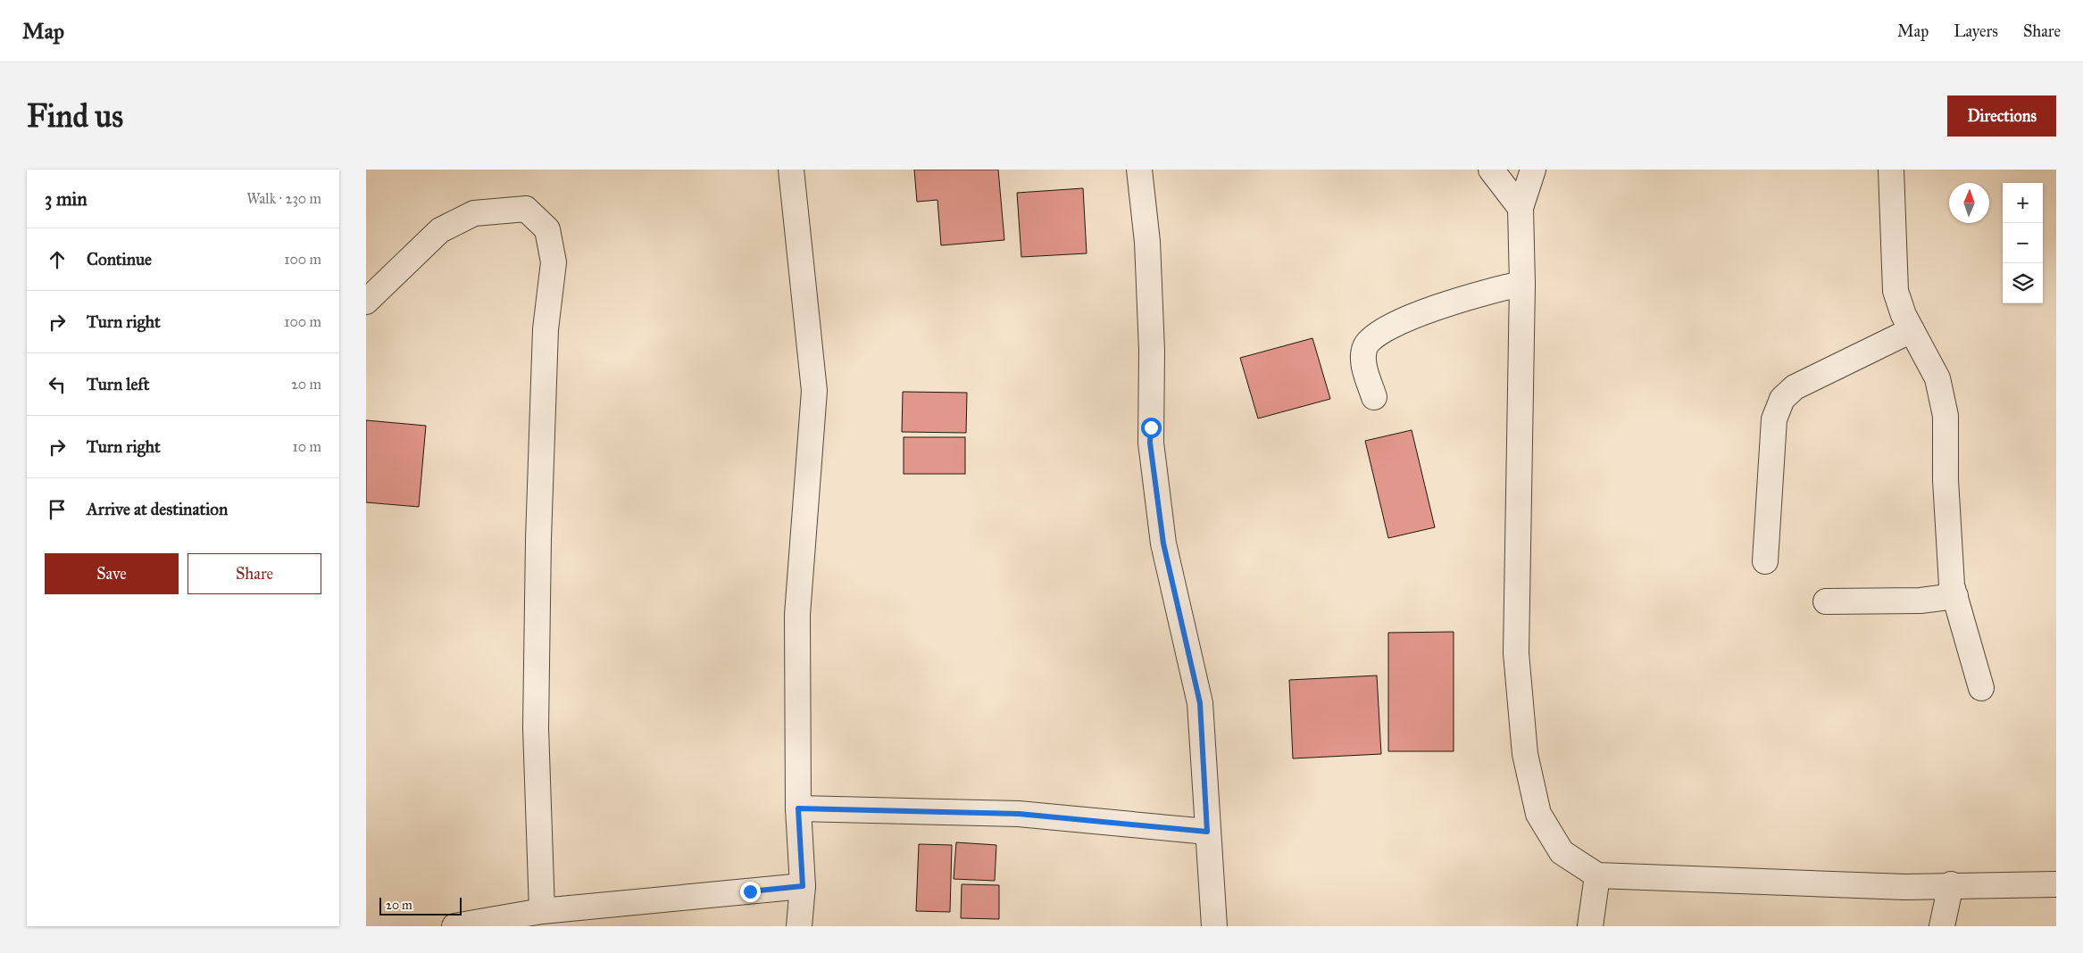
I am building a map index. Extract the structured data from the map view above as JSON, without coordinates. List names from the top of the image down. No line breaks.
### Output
{"scale_bar":"20 m","north":"top","page":{"header":"Map","nav":["Map","Layers","Share"],"buttons":["Directions",["Save","Share"]],"title":"Find us","heading":["3 min","Walk · 230 m"],"map_buttons":["+","−"],"list":[["Continue","100 m"],["Turn right","100 m"],["Turn left","20 m"],["Turn right","10 m"],"Arrive at destination"],"scale":"20 m"}}
